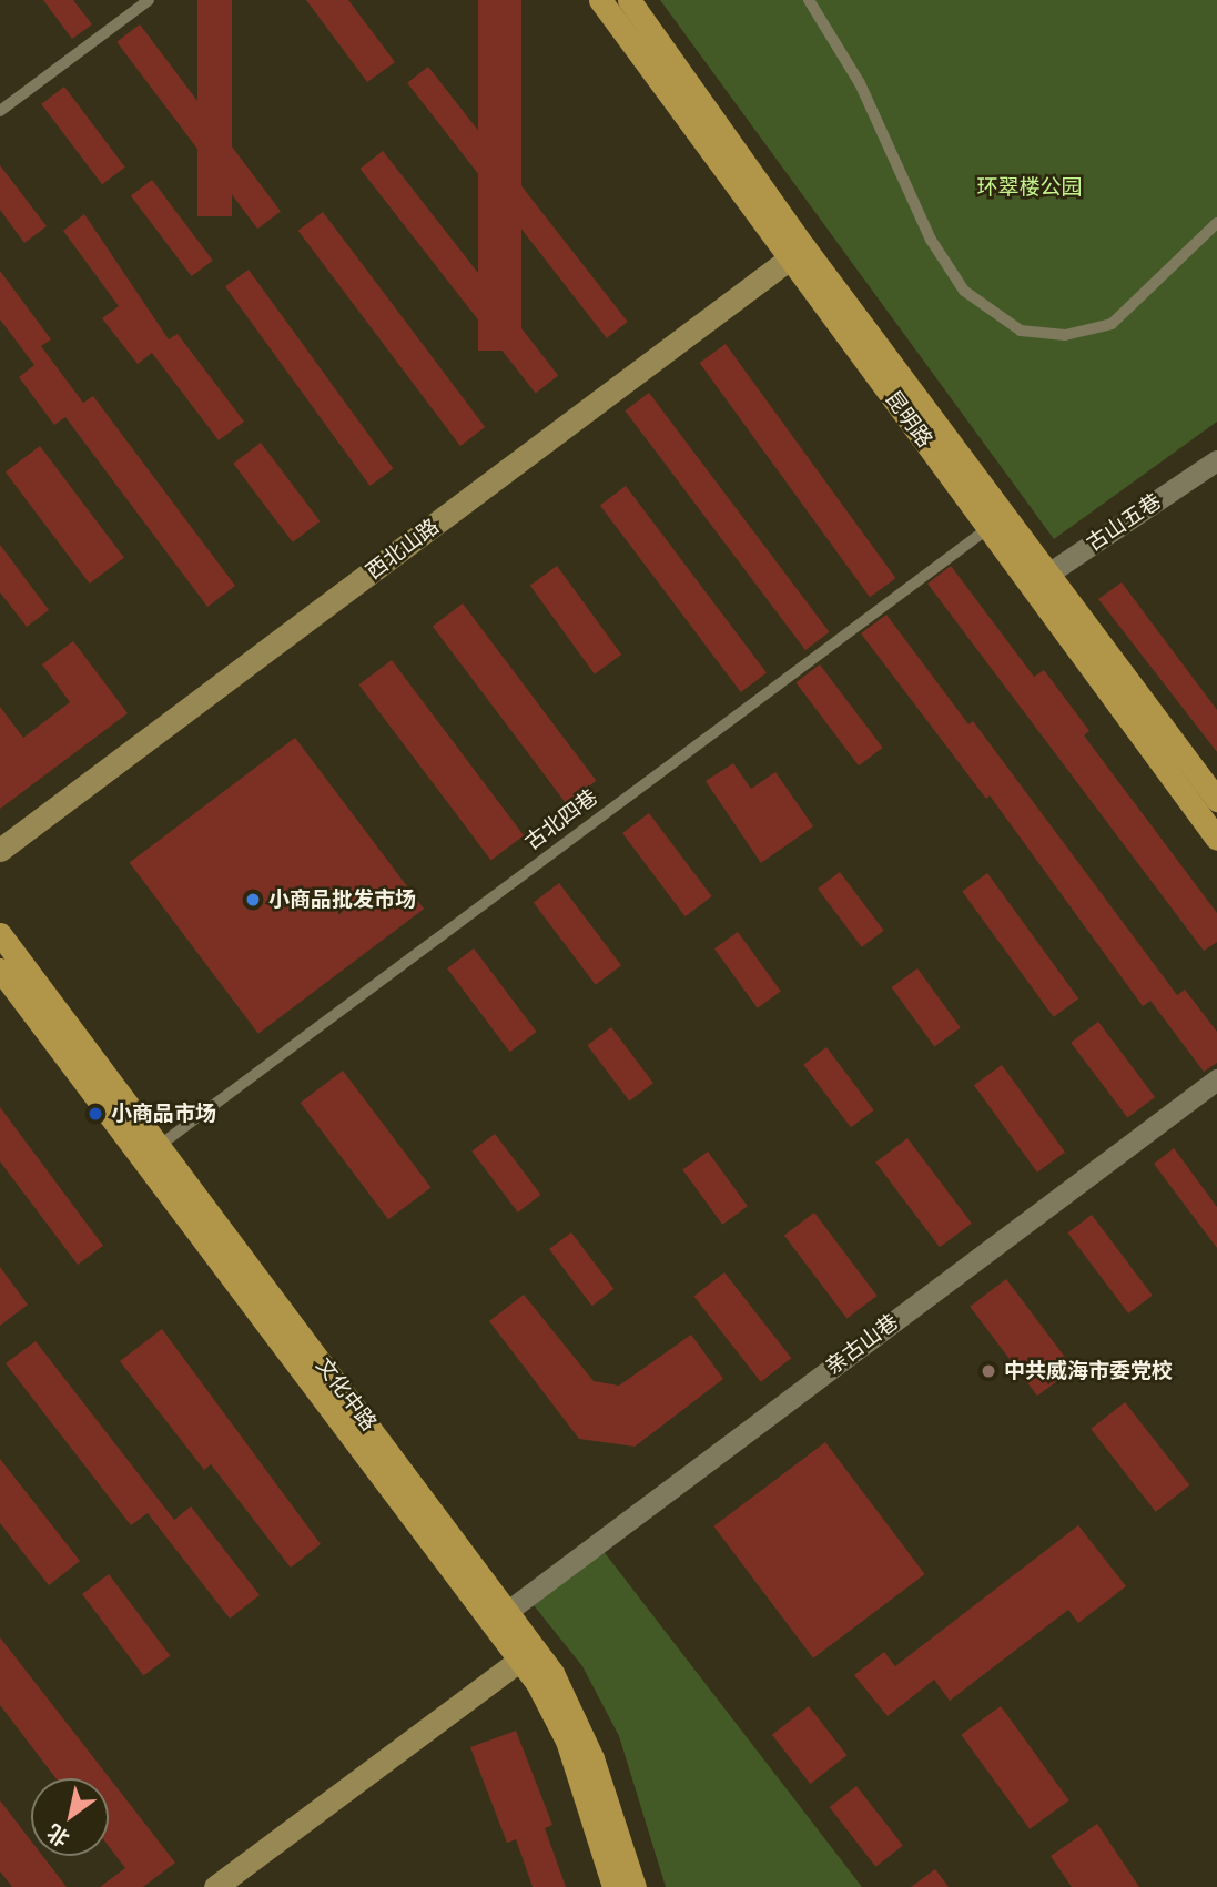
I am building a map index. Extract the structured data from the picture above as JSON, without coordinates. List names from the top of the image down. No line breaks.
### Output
{"streets":{"main road":["昆明路","西北山路","文化中路"],"street":["古山五巷","亲古山巷"],"lane":["古北四巷"]},"crossings":[["昆明路","古山五巷"],["昆明路","西北山路"],["昆明路","古北四巷"],["古北四巷","文化中路"],["亲古山巷","文化中路"]],"parks":["环翠楼公园"],"places":["小商品批发市场","小商品市场","中共威海市委党校"],"north":"bottom left"}
